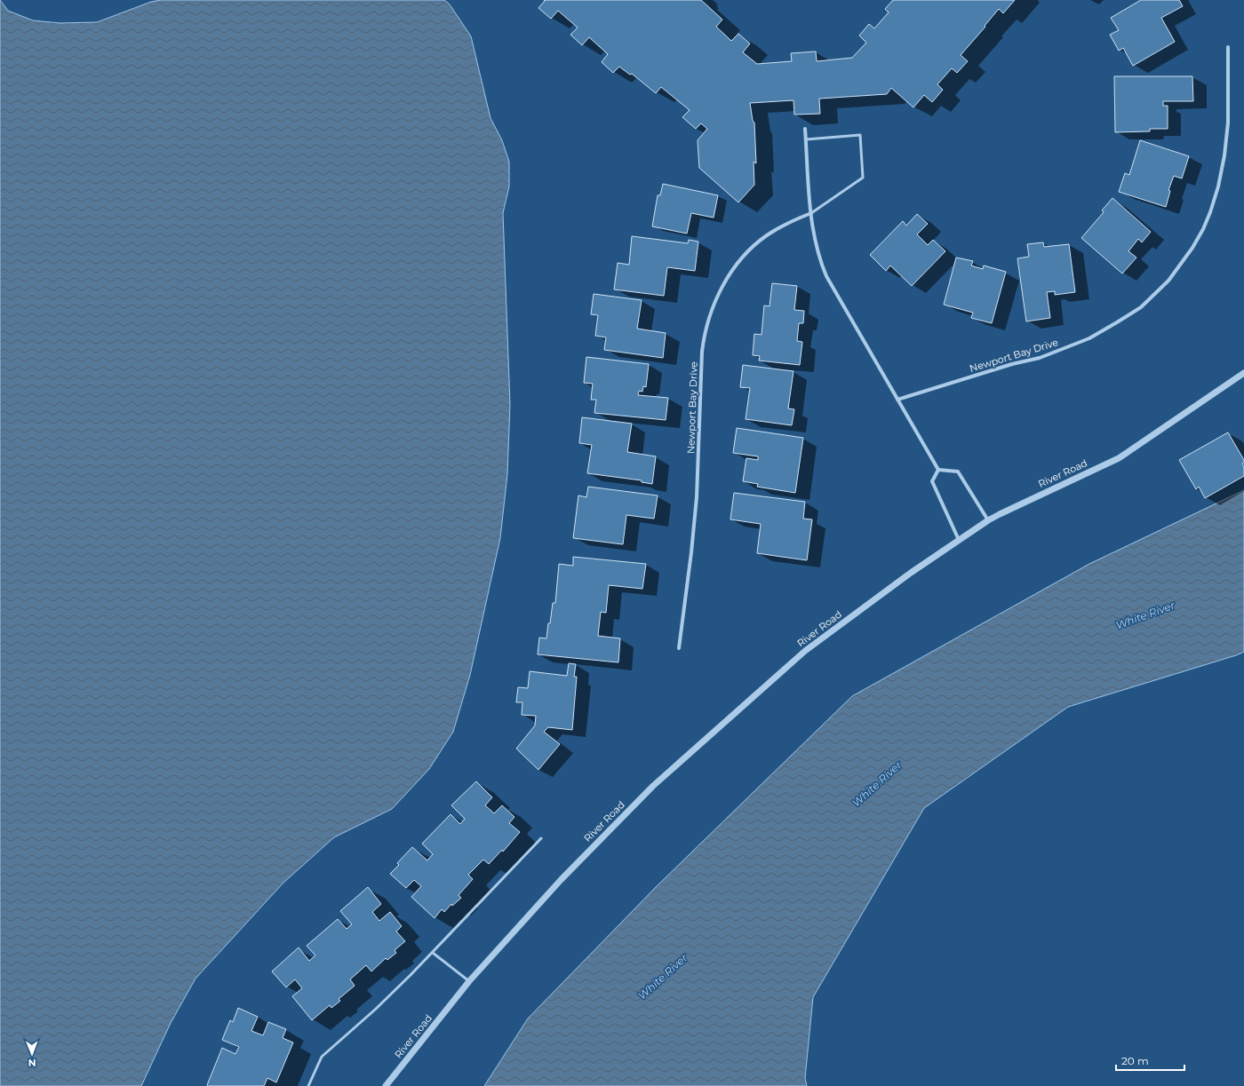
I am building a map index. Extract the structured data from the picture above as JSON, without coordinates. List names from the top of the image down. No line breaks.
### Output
{"streets":{"street":["Newport Bay Drive","River Road"]},"water":["White River"],"scale_bar":"20 m","north":"bottom"}
